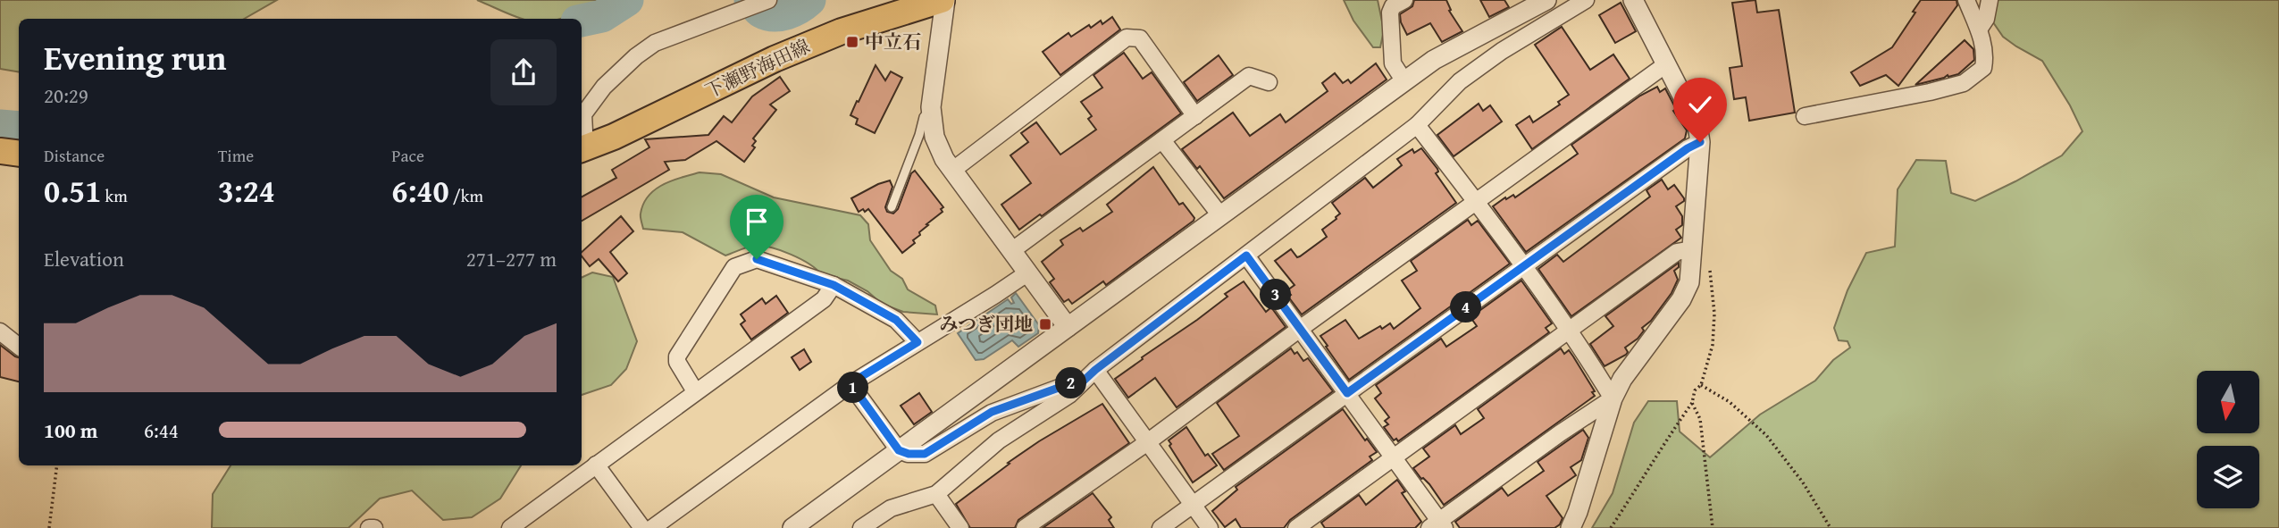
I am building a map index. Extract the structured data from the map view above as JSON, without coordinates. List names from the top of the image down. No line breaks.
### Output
{"streets":{"main road":["下瀬野海田線"]},"places":{"transit":["中立石","みつぎ団地"]},"north":"bottom","page":{"heading":["Evening run","20:29"],"stats":[["Distance","0.51 km"],["Time","3:24"],["Pace","6:40 /km"]],"chart":["Elevation","271–277 m"],"pins":["3","4","2","1"],"list":[{"name":"100 m","note":"6:44"}]}}
